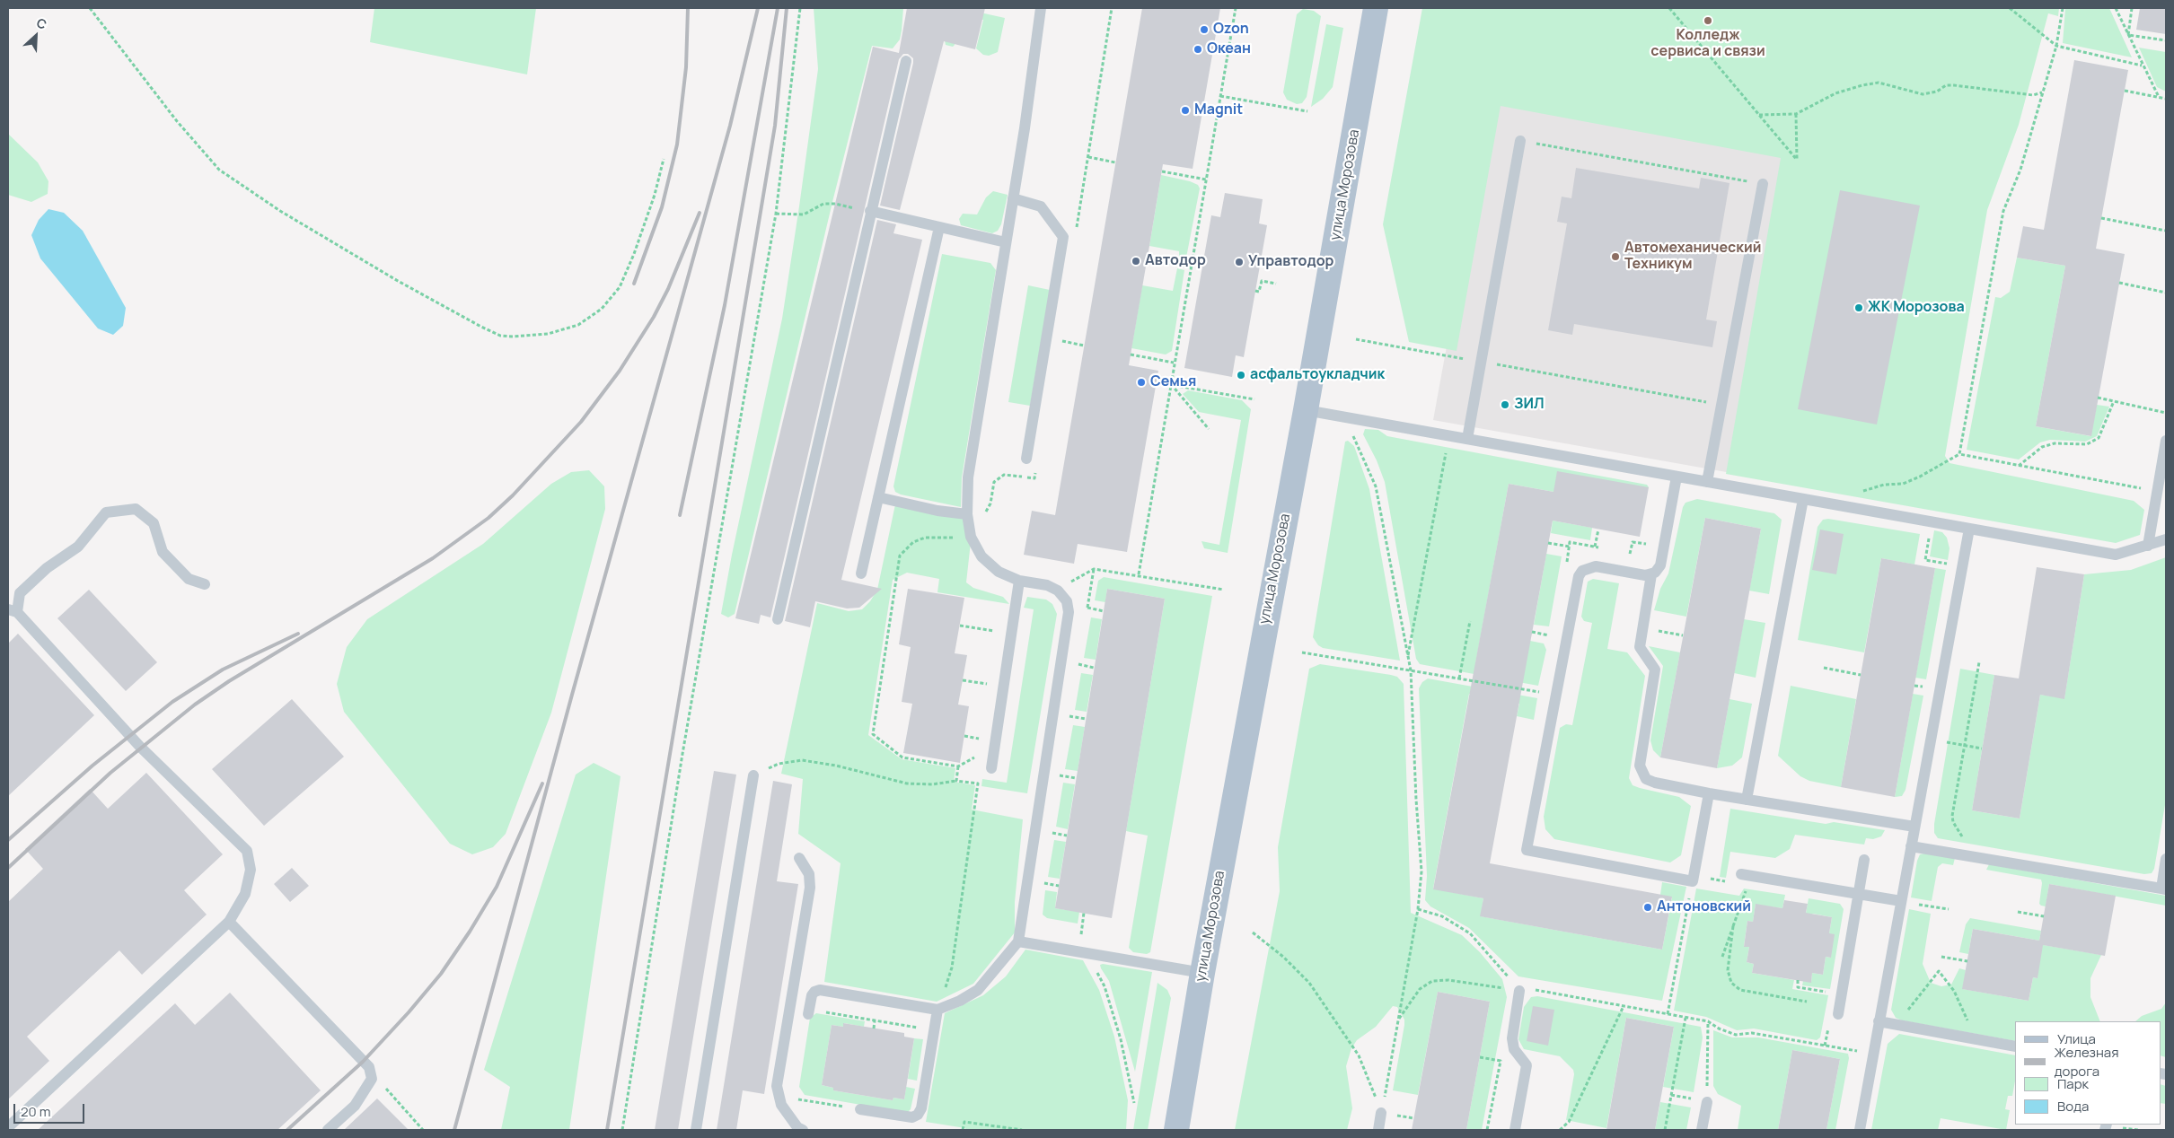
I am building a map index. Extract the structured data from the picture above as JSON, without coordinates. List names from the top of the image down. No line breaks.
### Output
{"streets":{"main road":["улица Морозова"]},"places":["Колледж сервиса и связи","Ozon","Океан","Magnit","Автомеханический Техникум","Автодор","Управтодор","ЖК Морозова","асфальтоукладчик","Семья","ЗИЛ","Антоновский"],"legend":["Улица","Железная дорога","Парк","Вода"],"scale_bar":"20 m","north":"top right"}
